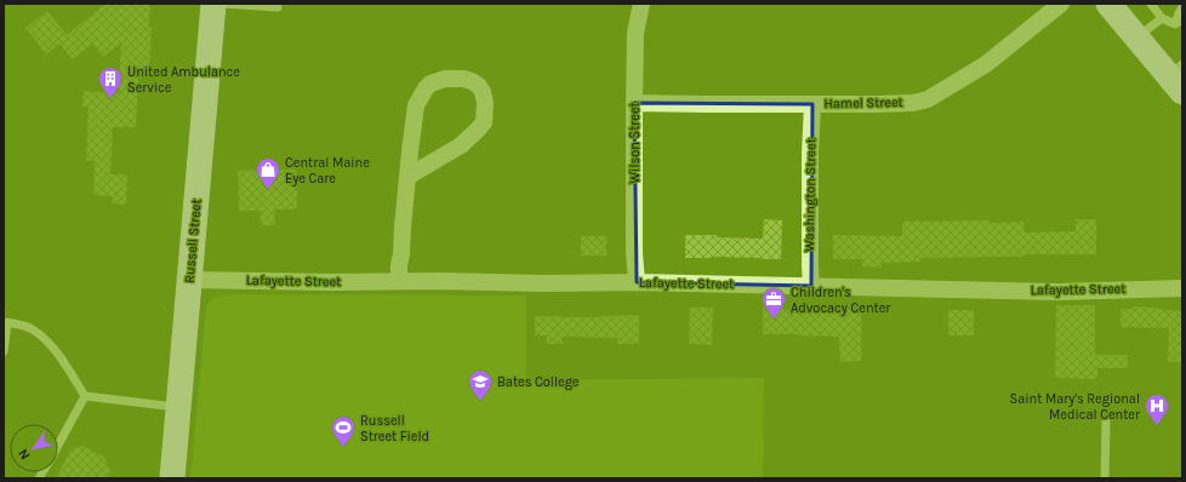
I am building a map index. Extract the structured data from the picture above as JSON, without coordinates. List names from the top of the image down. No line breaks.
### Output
{"streets":{"main road":["Russell Street"],"street":["Hamel Street","Wilson Street","Washington Street","Lafayette Street"]},"crossings":[["Hamel Street","Wilson Street"],["Hamel Street","Washington Street"],["Wilson Street","Lafayette Street"],["Washington Street","Lafayette Street"],["Russell Street","Lafayette Street"]],"places":{"building":["United Ambulance Service"],"shop":["Central Maine Eye Care"],"office":["Children's Advocacy Center"],"school or university":["Bates College"],"hospital":["Saint Mary's Regional Medical Center"],"sports":["Russell Street Field"]},"north":"bottom left"}
